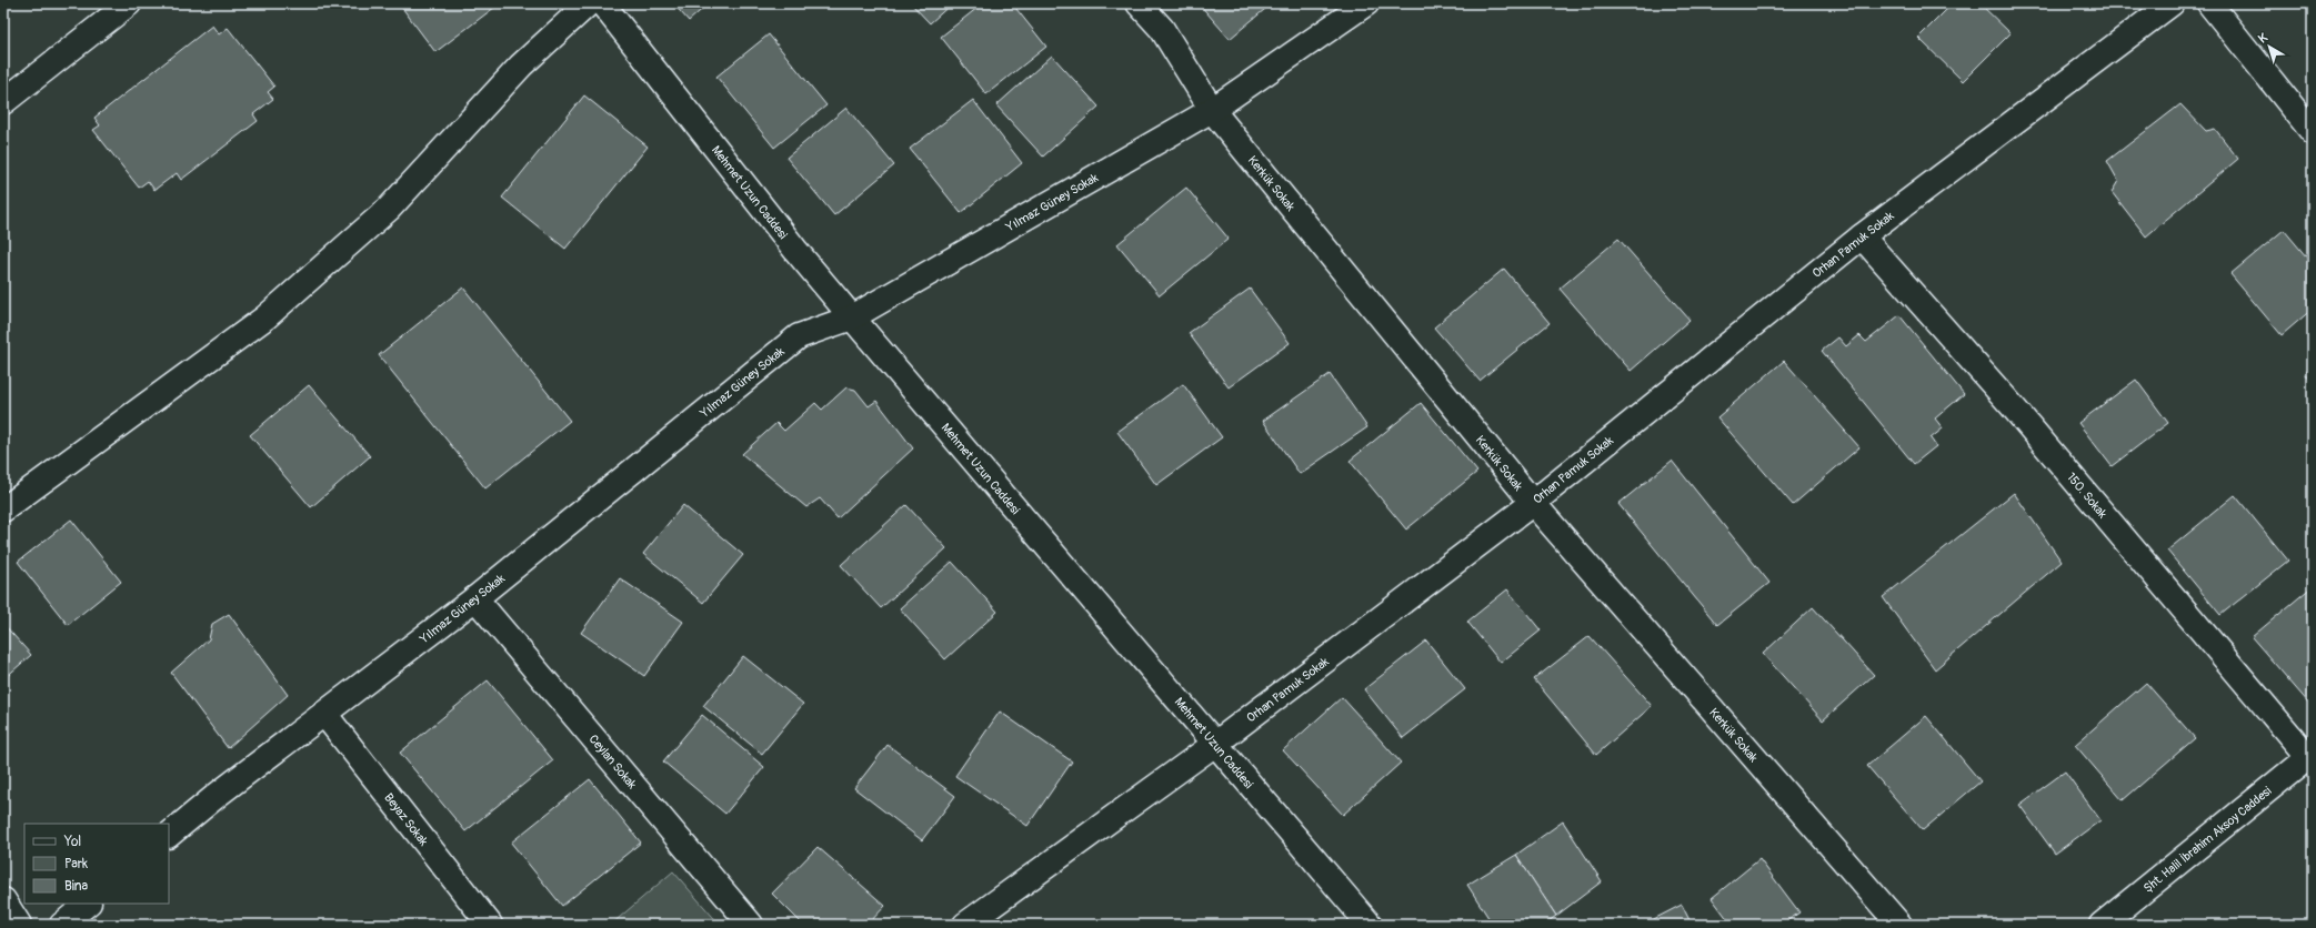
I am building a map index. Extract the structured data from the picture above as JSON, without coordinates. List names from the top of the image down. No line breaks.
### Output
{"streets":{"street":["Kerkük Sokak","Mehmet Uzun Caddesi","Yılmaz Güney Sokak","Orhan Pamuk Sokak","150. Sokak","Ceylan Sokak","Beyaz Sokak","Şht. Halil İbrahim Aksoy Caddesi"]},"crossings":[["Kerkük Sokak","Yılmaz Güney Sokak"],["Kerkük Sokak","Orhan Pamuk Sokak"],["Mehmet Uzun Caddesi","Yılmaz Güney Sokak"],["Mehmet Uzun Caddesi","Orhan Pamuk Sokak"],["Yılmaz Güney Sokak","Ceylan Sokak"],["Yılmaz Güney Sokak","Beyaz Sokak"],["Orhan Pamuk Sokak","150. Sokak"],["150. Sokak","Şht. Halil İbrahim Aksoy Caddesi"]],"legend":["Yol","Park","Bina"],"north":"top left"}
